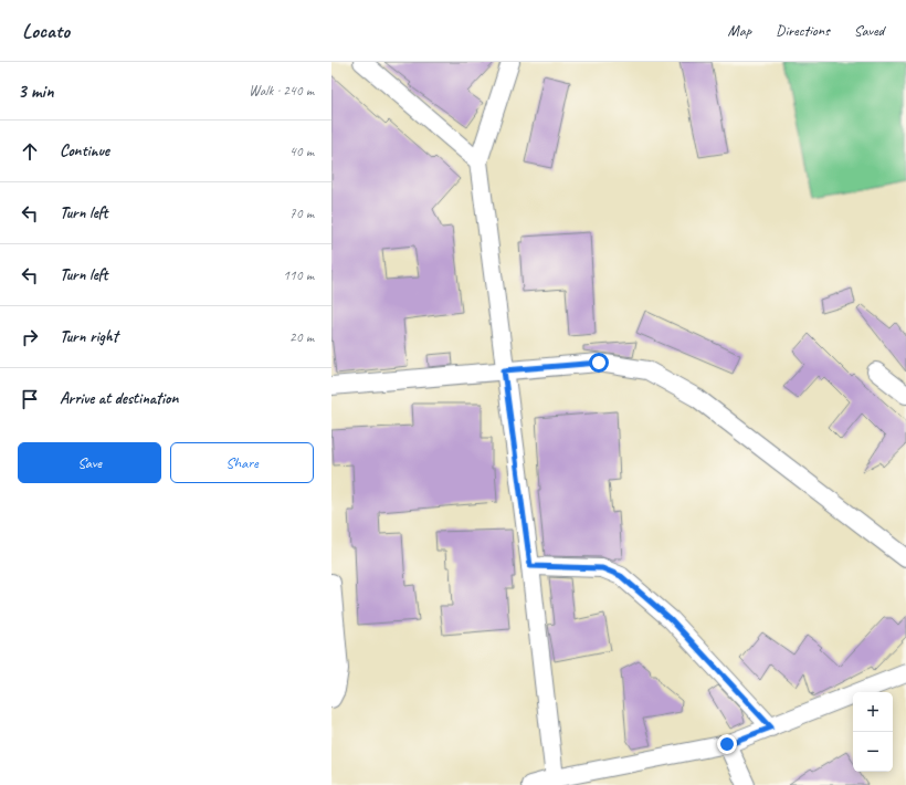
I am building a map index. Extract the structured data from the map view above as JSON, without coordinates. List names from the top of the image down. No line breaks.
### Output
{"page":{"header":"Locato","nav":["Map","Directions","Saved"],"heading":["3 min","Walk · 240 m"],"list":[["Continue","40 m"],["Turn left","70 m"],["Turn left","110 m"],["Turn right","20 m"],"Arrive at destination"],"buttons":["Save","Share"],"map_buttons":["+","−"]}}
